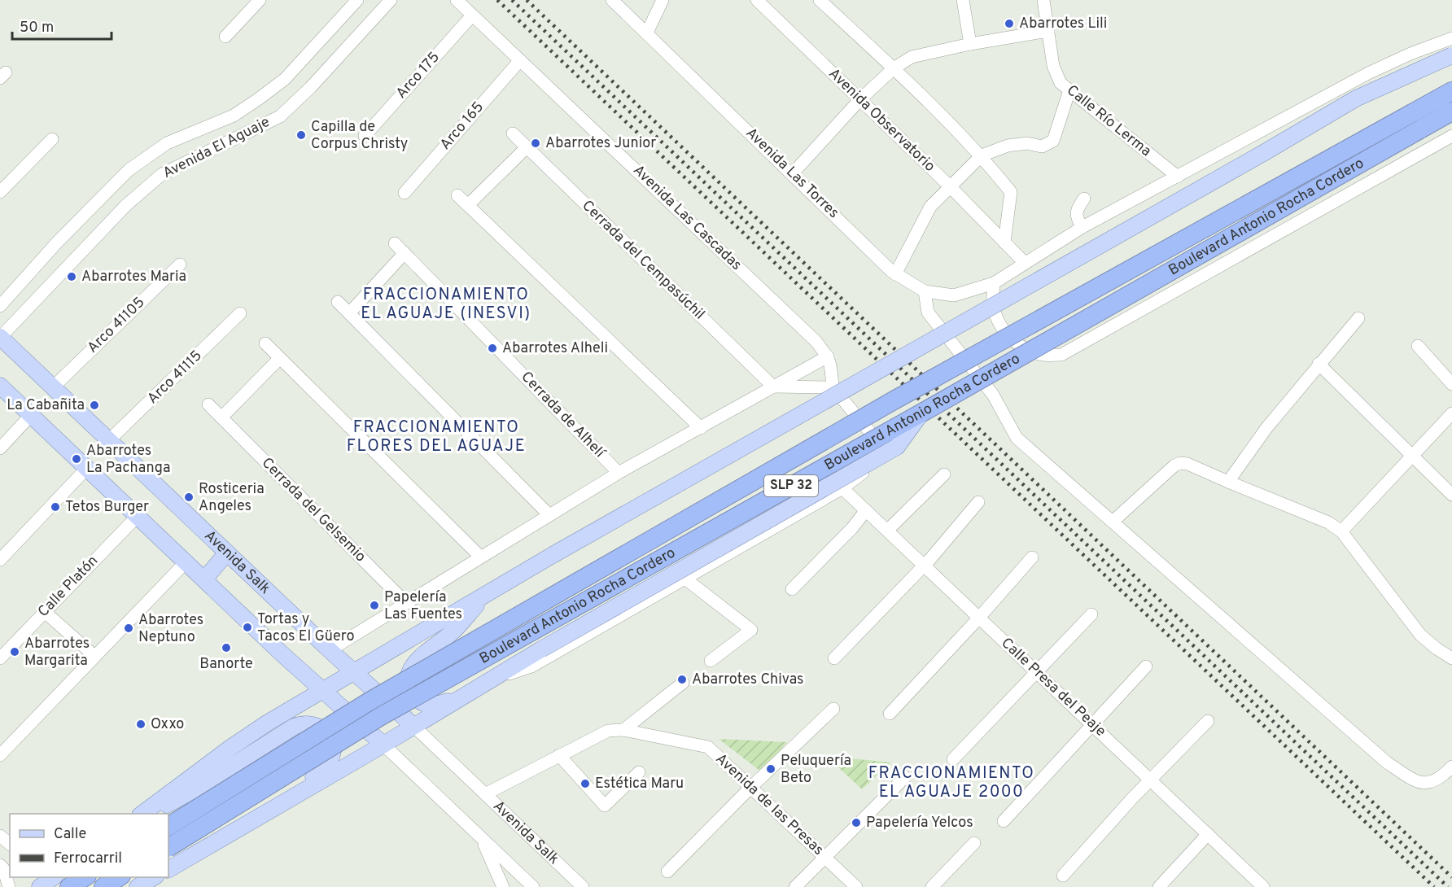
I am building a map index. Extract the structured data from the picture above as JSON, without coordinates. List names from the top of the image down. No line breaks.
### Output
{"streets":{"highway":["Boulevard Antonio Rocha Cordero","SLP 32"],"main road":["Avenida Salk"],"street":["Arco 175","Avenida Observatorio","Calle Río Lerma","Arco 165","Avenida El Aguaje","Avenida Las Torres","Avenida Las Cascadas","Cerrada del Cempasúchil","Arco 41105","Arco 41115","Cerrada de Alhelí","Cerrada del Gelsemio","Calle Platón","Calle Presa del Peaje","Avenida de las Presas"]},"crossings":[["Arco 175","Avenida Las Cascadas"],["Avenida Observatorio","Avenida Las Torres"],["Calle Río Lerma","Avenida Las Torres"],["Arco 165","Avenida Las Cascadas"],["Avenida El Aguaje","Avenida Salk"],["Boulevard Antonio Rocha Cordero","Avenida Salk"],["Boulevard Antonio Rocha Cordero","Calle Presa del Peaje"],["Arco 41105","Avenida Salk"],["Arco 41115","Avenida Salk"],["Avenida Salk","Avenida de las Presas"]],"districts":["FRACCIONAMIENTO EL AGUAJE (INESVI)","FRACCIONAMIENTO FLORES DEL AGUAJE","FRACCIONAMIENTO EL AGUAJE 2000"],"places":["Abarrotes Lili","Capilla de Corpus Christy","Abarrotes Junior","Abarrotes Maria","Abarrotes Alheli","La Cabañita","Abarrotes La Pachanga","Rosticeria Angeles","Tetos Burger","Papelería Las Fuentes","Tortas y Tacos El Güero","Abarrotes Neptuno","Banorte","Abarrotes Margarita","Abarrotes Chivas","Oxxo","Peluquería Beto","Estética Maru","Papelería Yelcos"],"legend":["Calle","Ferrocarril"],"scale_bar":"50 m"}
